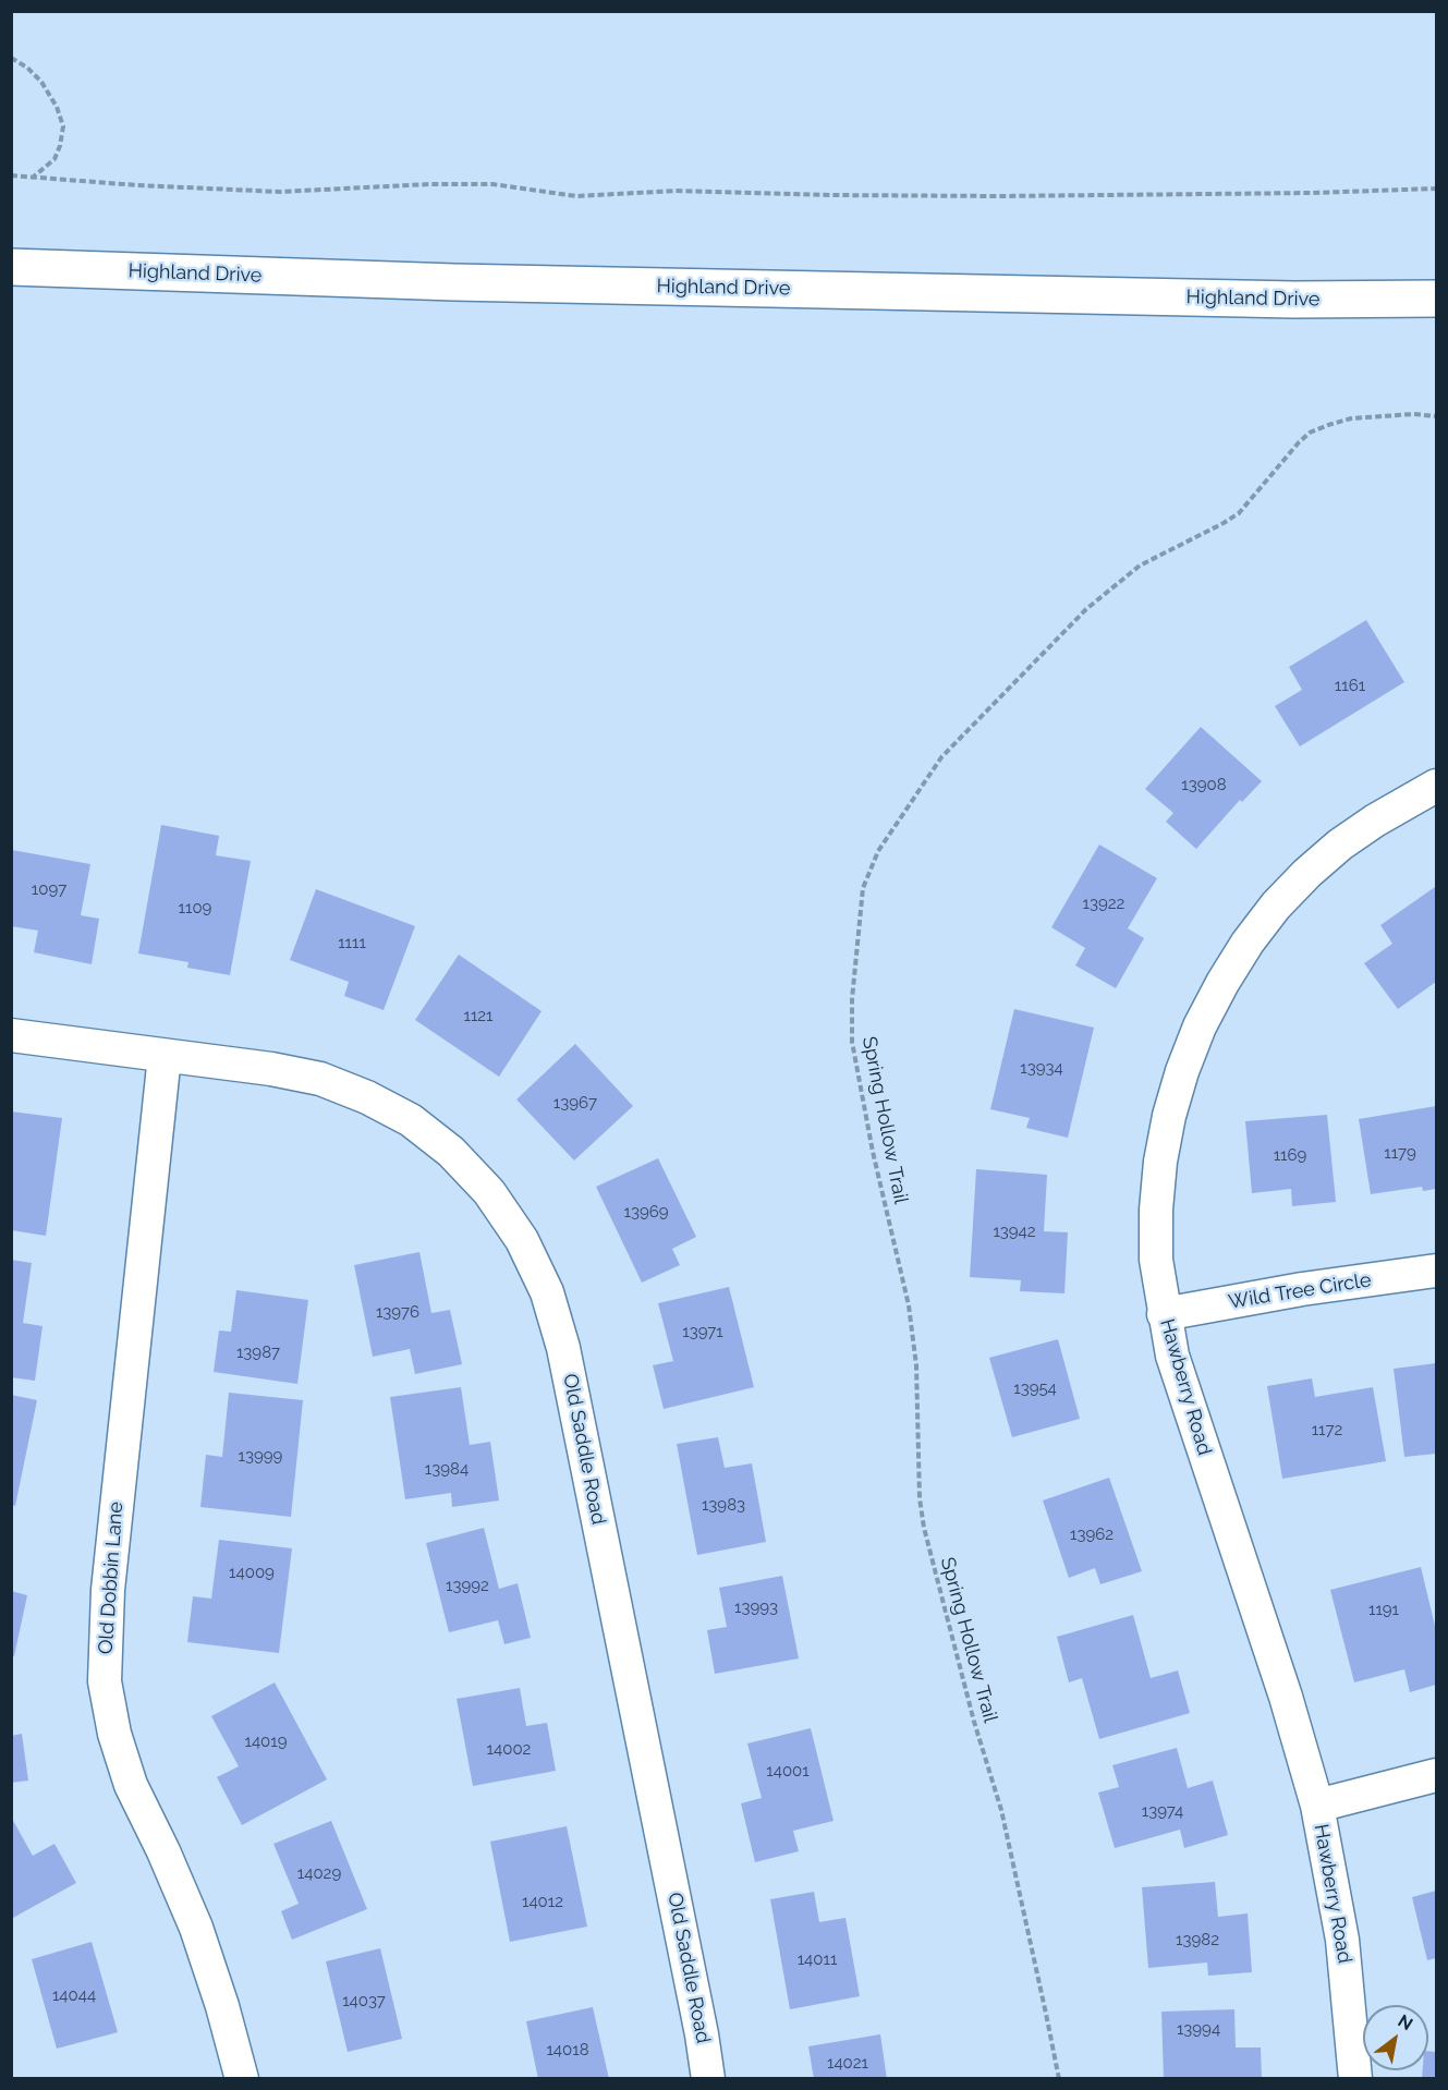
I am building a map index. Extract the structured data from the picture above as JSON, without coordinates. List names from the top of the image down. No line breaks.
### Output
{"streets":{"main road":["Highland Drive"],"street":["Wild Tree Circle","Hawberry Road","Old Saddle Road","Old Dobbin Lane"],"path":["Spring Hollow Trail"]},"crossings":[["Wild Tree Circle","Hawberry Road"],["Old Saddle Road","Old Dobbin Lane"]],"house_numbers":["1161","13908","1097","13922","1109","1111","1121","13934","13967","1179","1169","13969","13942","13976","13971","13987","13954","1172","13999","13984","13983","13962","14009","13992","13993","1191","14019","14002","14001","13974","14029","14012","13982","14011","14044","14037","13994","14018","14021"],"north":"top right"}
